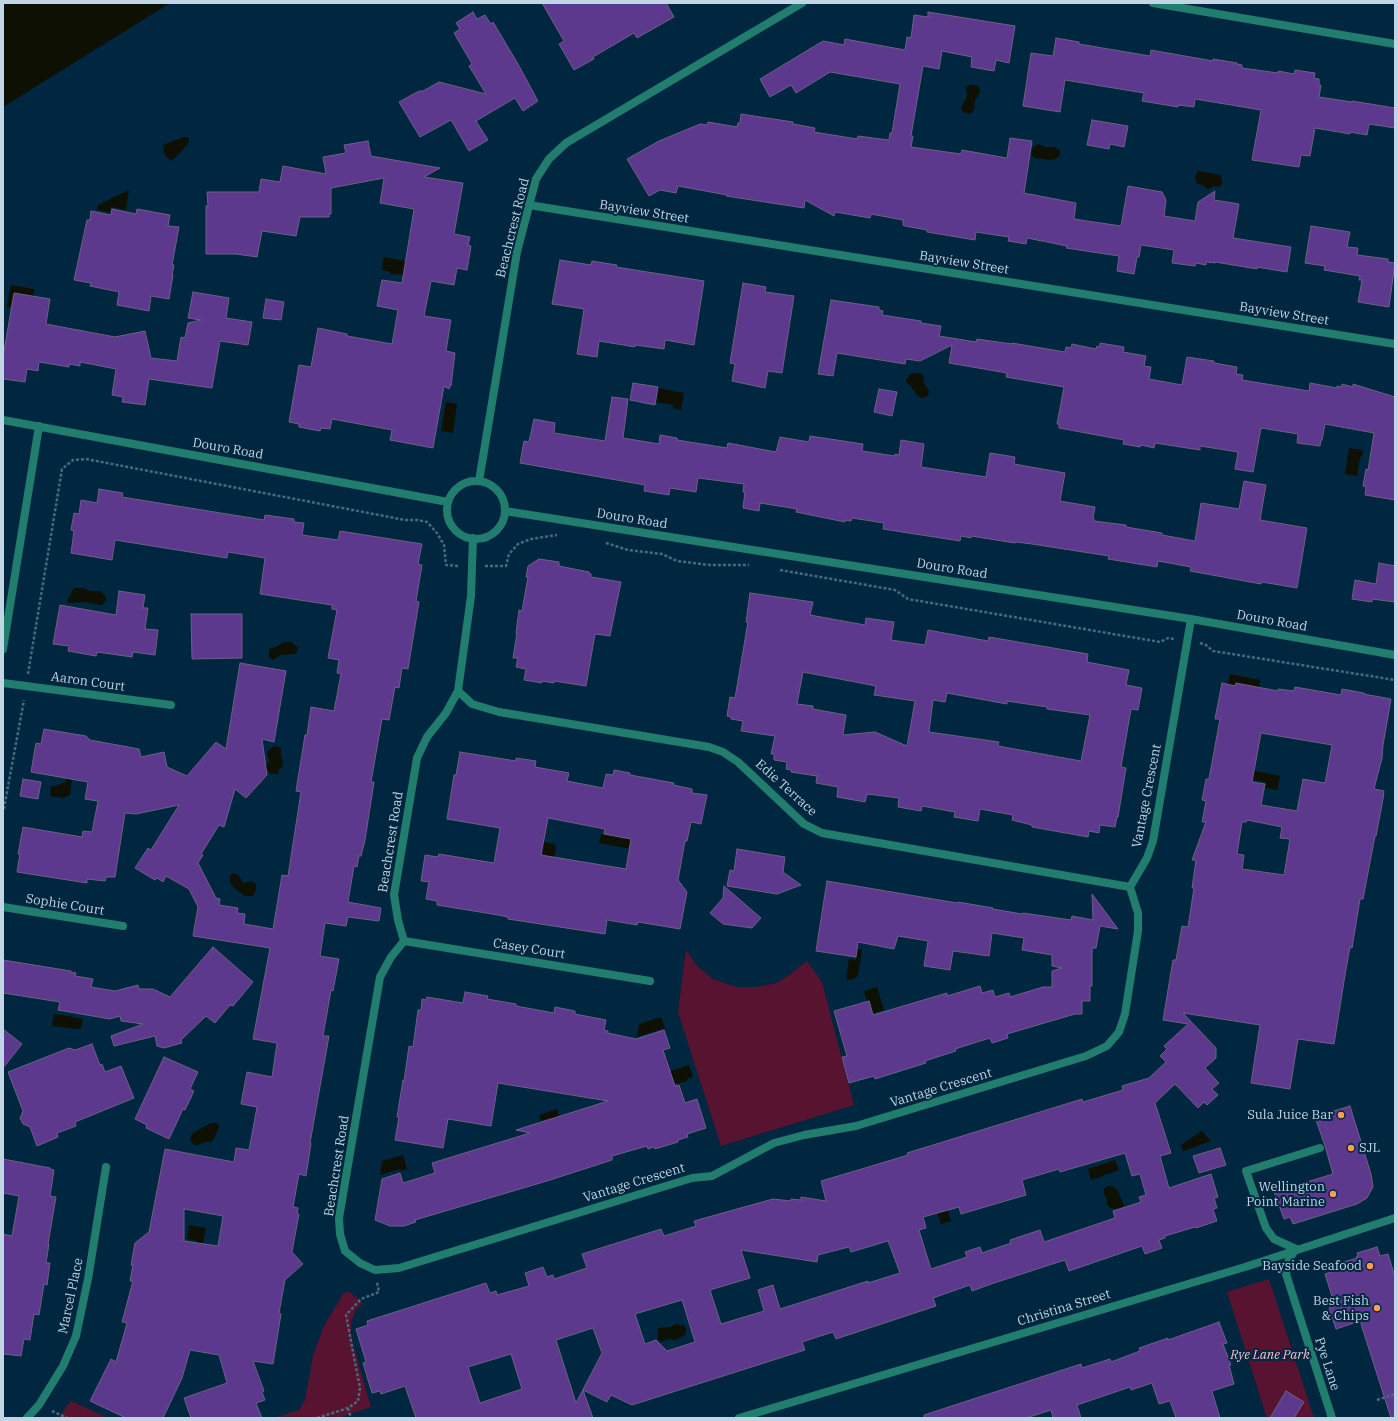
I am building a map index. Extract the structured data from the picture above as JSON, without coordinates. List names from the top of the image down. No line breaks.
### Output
{"streets":{"street":["Bayview Street","Beachcrest Road","Douro Road","Aaron Court","Edie Terrace","Vantage Crescent","Sophie Court","Casey Court","Marcel Place","Christina Street","Pye Lane"]},"crossings":[["Bayview Street","Beachcrest Road"],["Beachcrest Road","Douro Road"],["Beachcrest Road","Edie Terrace"],["Beachcrest Road","Vantage Crescent"],["Beachcrest Road","Casey Court"],["Douro Road","Vantage Crescent"],["Edie Terrace","Vantage Crescent"],["Christina Street","Pye Lane"]],"parks":["Rye Lane Park"],"places":["Sula Juice Bar","SJL","Wellington Point Marine","Bayside Seafood","Best Fish & Chips"]}
